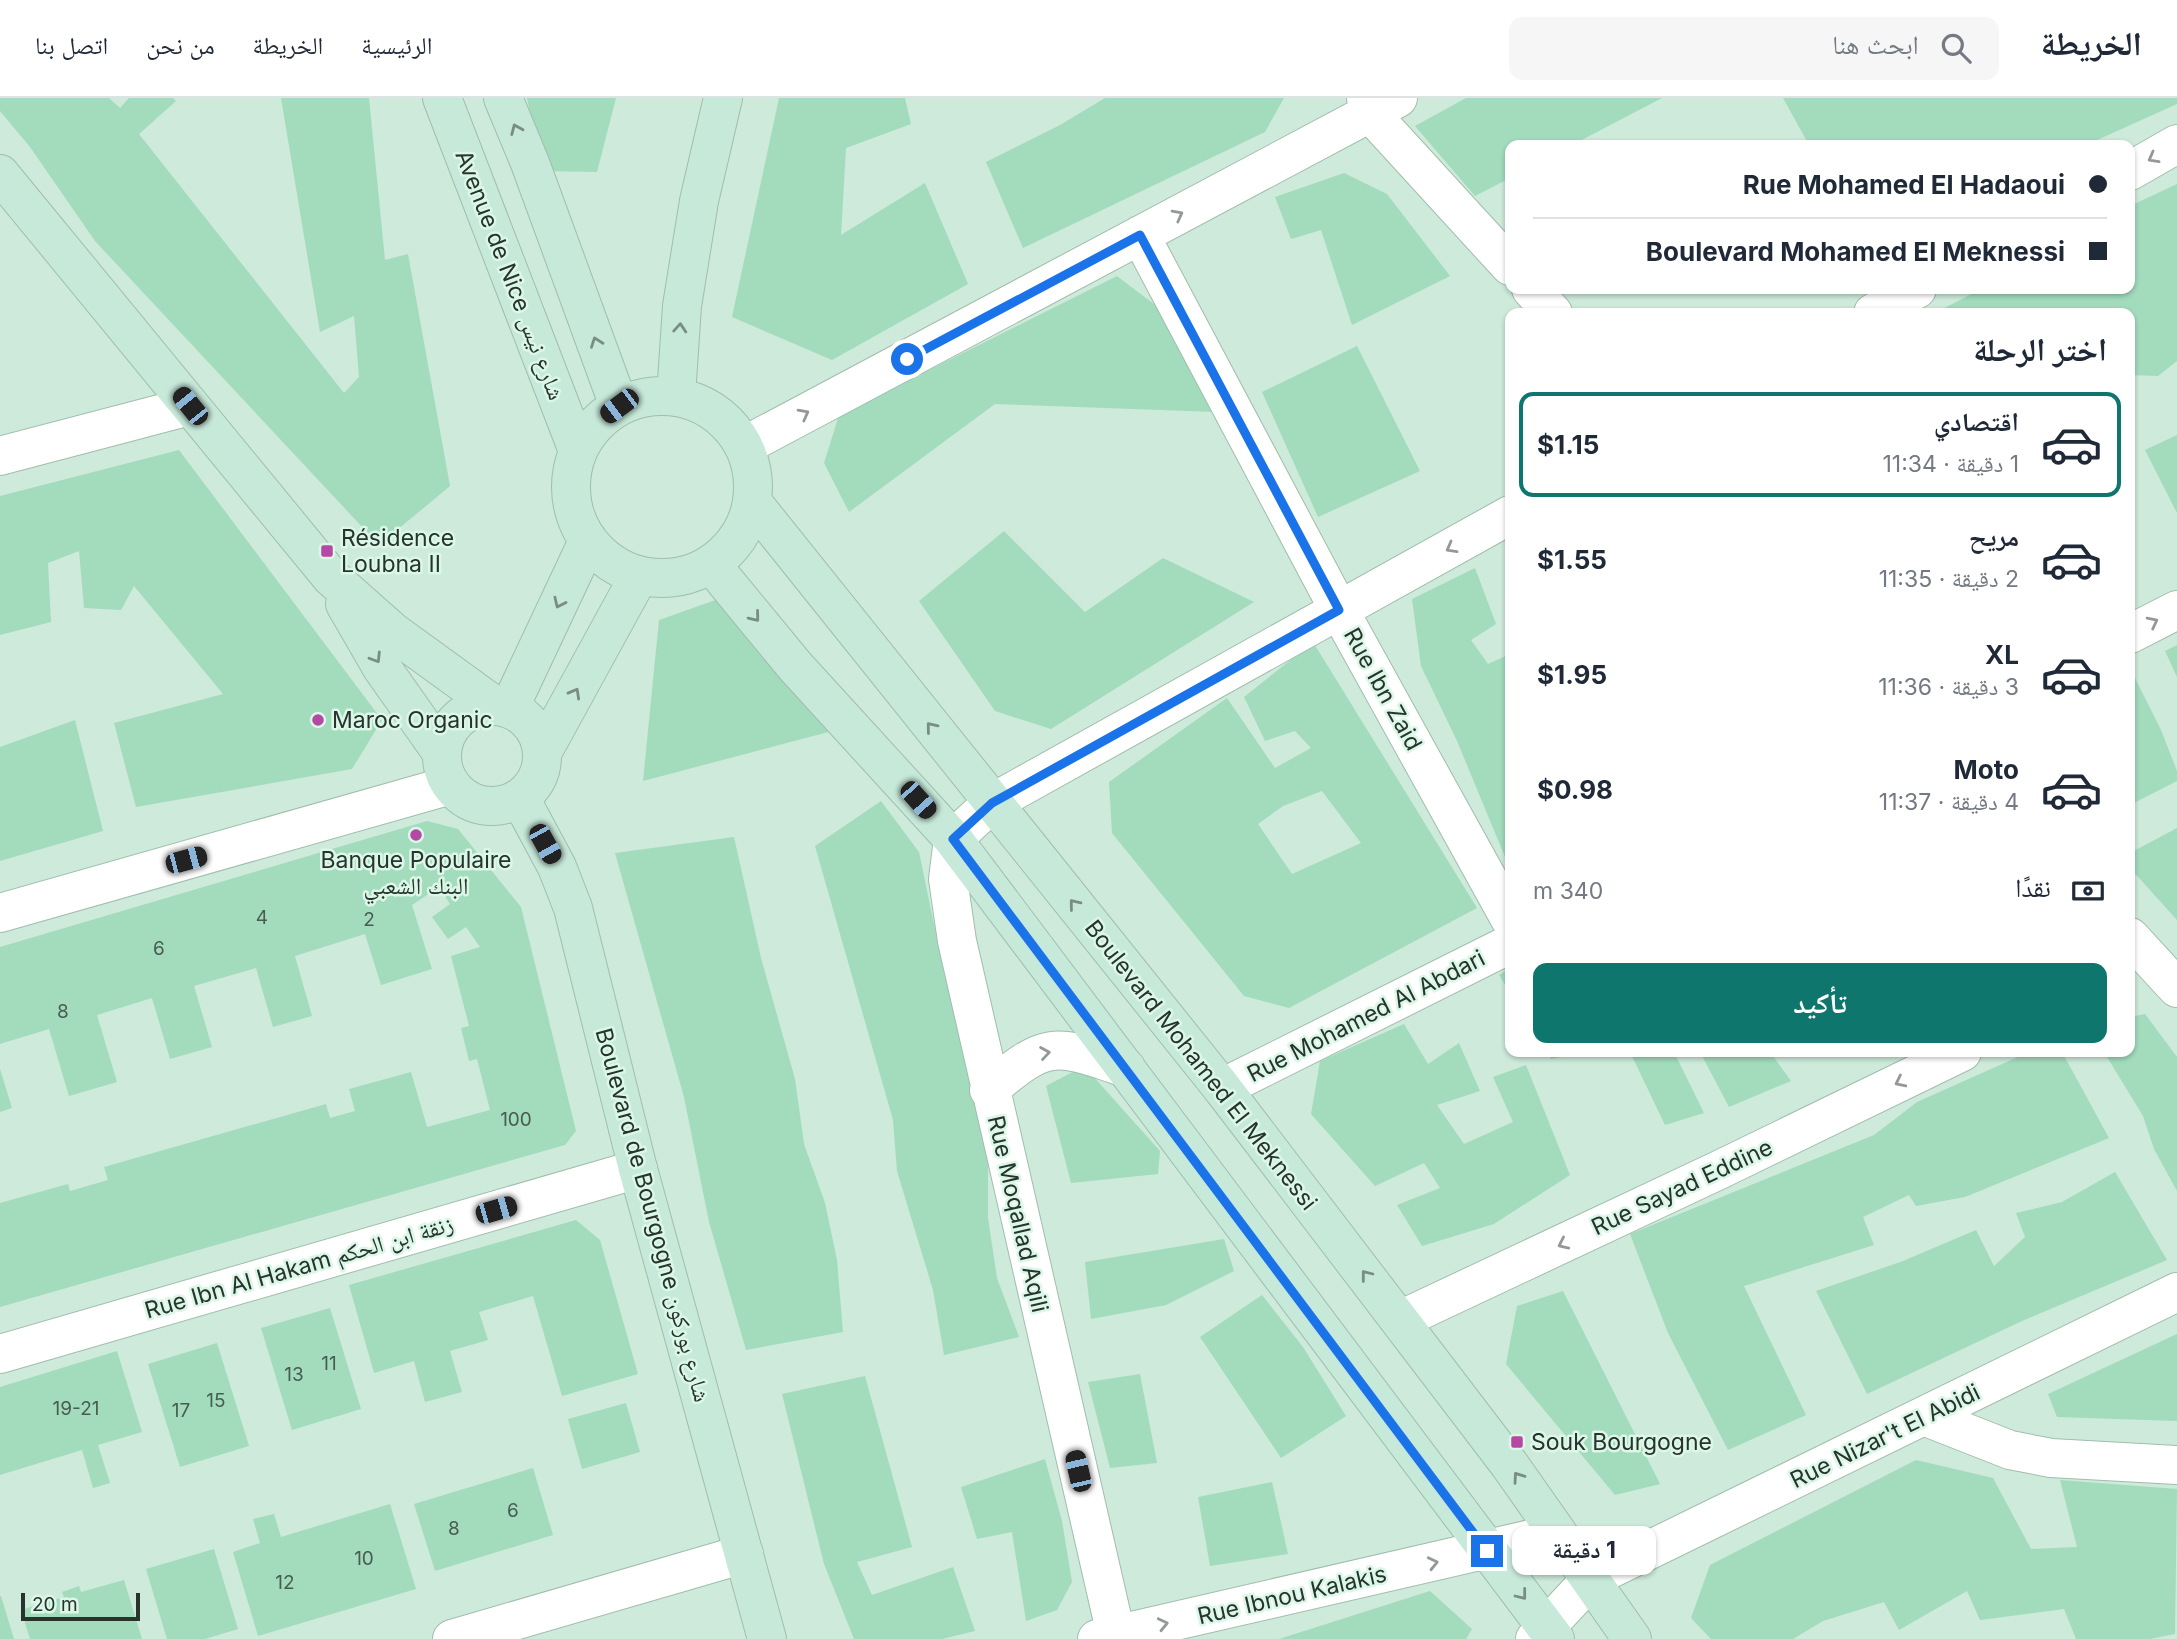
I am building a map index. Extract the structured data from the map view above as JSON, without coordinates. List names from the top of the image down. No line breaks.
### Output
{"streets":{"main road":["Avenue de Nice شارع نيس","Boulevard Mohamed El Meknessi","Boulevard de Bourgogne شارع بوركون"],"street":["Rue Ibn Zaid","Rue Mohamed Al Abdari","Rue Sayad Eddine","Rue Moqallad Aqili","Rue Ibn Al Hakam زنقة ابن الحكم","Rue Nizar't El Abidi","Rue Ibnou Kalakis"]},"crossings":[["Avenue de Nice شارع نيس","Boulevard Mohamed El Meknessi"],["Rue Mohamed Al Abdari","Boulevard Mohamed El Meknessi"],["Boulevard Mohamed El Meknessi","Rue Sayad Eddine"],["Boulevard Mohamed El Meknessi","Rue Nizar't El Abidi"],["Boulevard Mohamed El Meknessi","Rue Ibnou Kalakis"],["Rue Moqallad Aqili","Rue Ibnou Kalakis"],["Boulevard de Bourgogne شارع بوركون","Rue Ibn Al Hakam زنقة ابن الحكم"]],"one_way":["Rue Sayad Eddine","Rue Ibnou Kalakis"],"places":{"transit":["Résidence Loubna II","Souk Bourgogne"],"other":["Maroc Organic","Banque Populaire البنك الشعبي"]},"house_numbers":["4","2","6","8","100","11","13","15","19-21","17","6","8","10","12"],"scale_bar":"20 m","page":{"header":"الخريطة","search":"ابحث هنا","nav":["الرئيسية","الخريطة","من نحن","اتصل بنا"],"banner":["Rue Mohamed El Hadaoui","Boulevard Mohamed El Meknessi"],"heading":"اختر الرحلة","list":[{"name":"اقتصادي","note":"1 دقيقة · 11:34","value":"$1.15"},{"name":"مريح","note":"2 دقيقة · 11:35","value":"$1.55"},{"name":"XL","note":"3 دقيقة · 11:36","value":"$1.95"},{"name":"Moto","note":"4 دقيقة · 11:37","value":"$0.98"}],"pay":["نقدًا","340 m"],"buttons":"تأكيد","bubble":"1 دقيقة","scale":"20 m"}}
